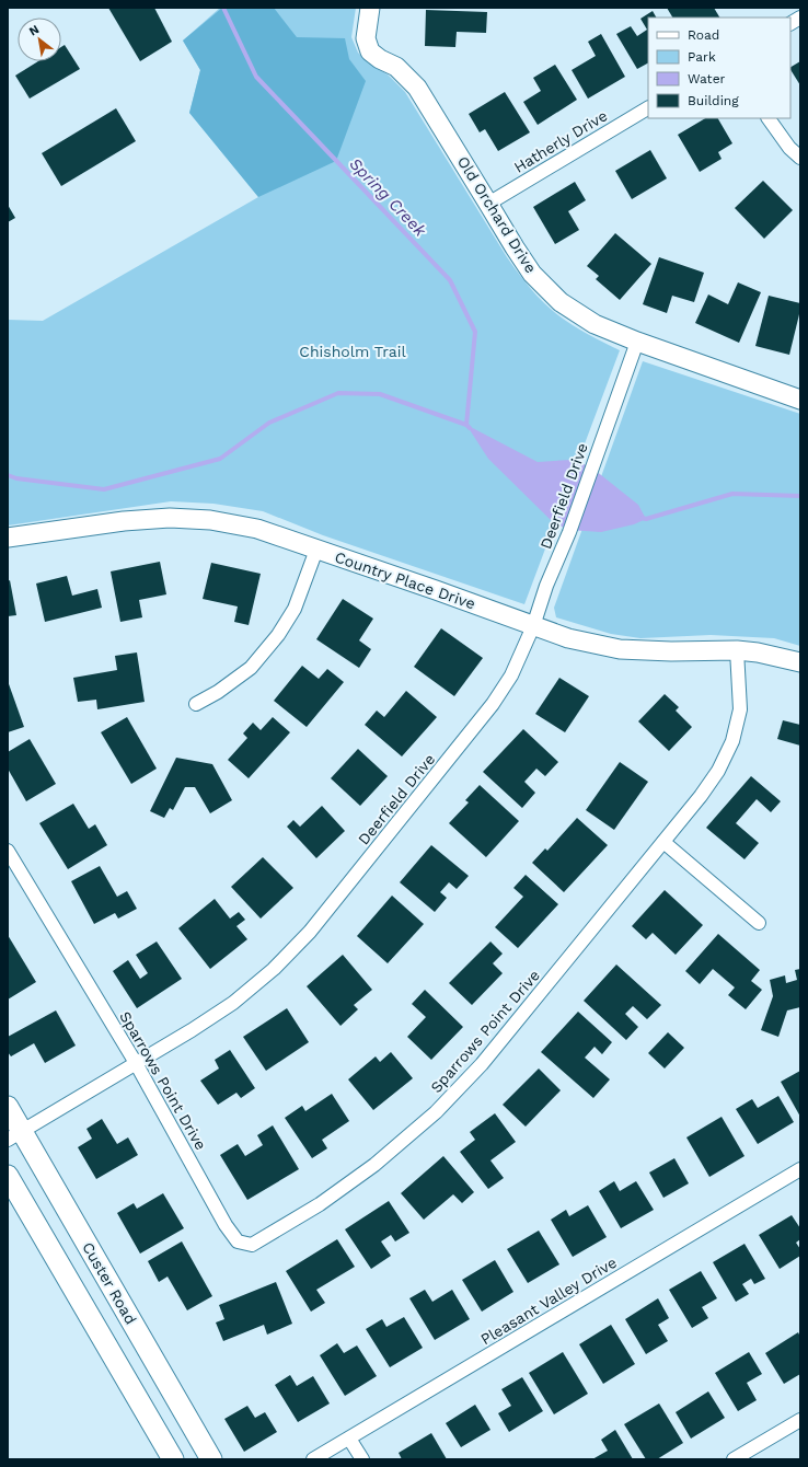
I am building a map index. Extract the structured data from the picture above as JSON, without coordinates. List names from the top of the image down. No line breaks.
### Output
{"streets":{"main road":["Custer Road"],"street":["Hatherly Drive","Old Orchard Drive","Deerfield Drive","Country Place Drive","Sparrows Point Drive","Pleasant Valley Drive"]},"crossings":[["Hatherly Drive","Old Orchard Drive"],["Old Orchard Drive","Deerfield Drive"],["Deerfield Drive","Country Place Drive"],["Deerfield Drive","Sparrows Point Drive"],["Deerfield Drive","Custer Road"],["Country Place Drive","Sparrows Point Drive"]],"water":["Spring Creek"],"parks":["Chisholm Trail"],"legend":["Road","Park","Water","Building"],"north":"top left"}
